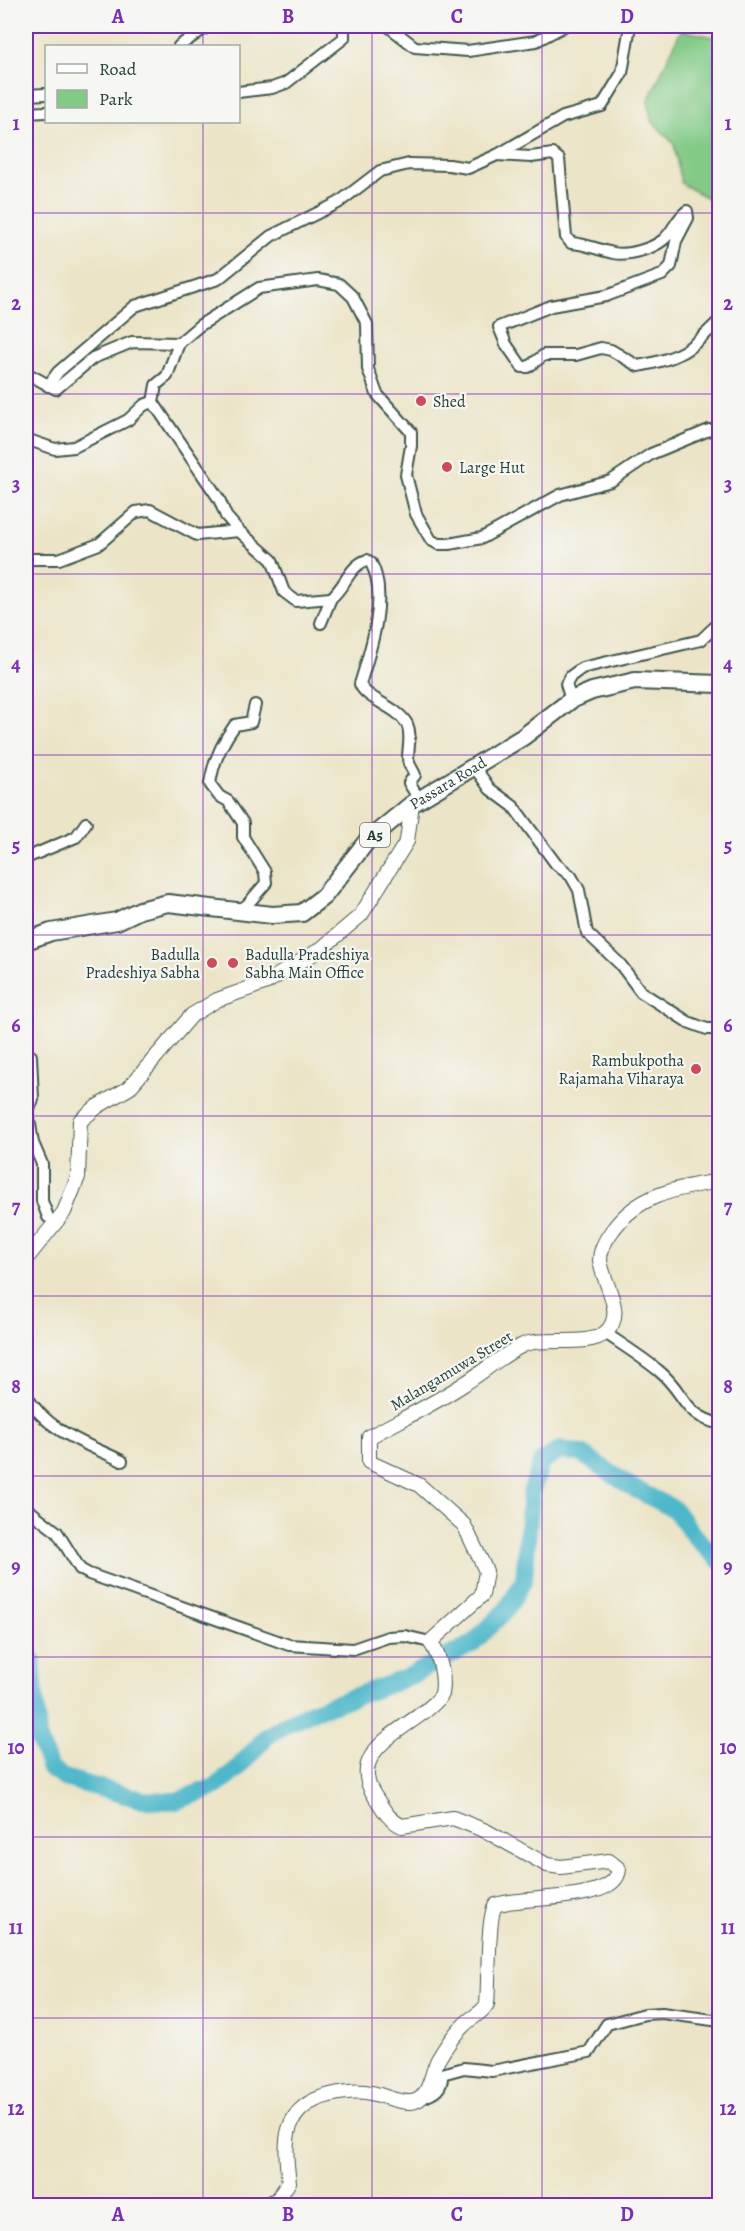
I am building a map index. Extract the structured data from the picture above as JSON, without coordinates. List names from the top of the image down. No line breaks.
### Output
{"streets":{"highway":["Passara Road","A5"],"street":["Malangamuwa Street"]},"places":["Shed","Large Hut","Badulla Pradeshiya Sabha","Badulla Pradeshiya Sabha Main Office","Rambukpotha Rajamaha Viharaya"],"legend":["Road","Park"],"grid":{"columns":["A","B","C","D"],"rows":["1","2","3","4","5","6","7","8","9","10","11","12"]}}
